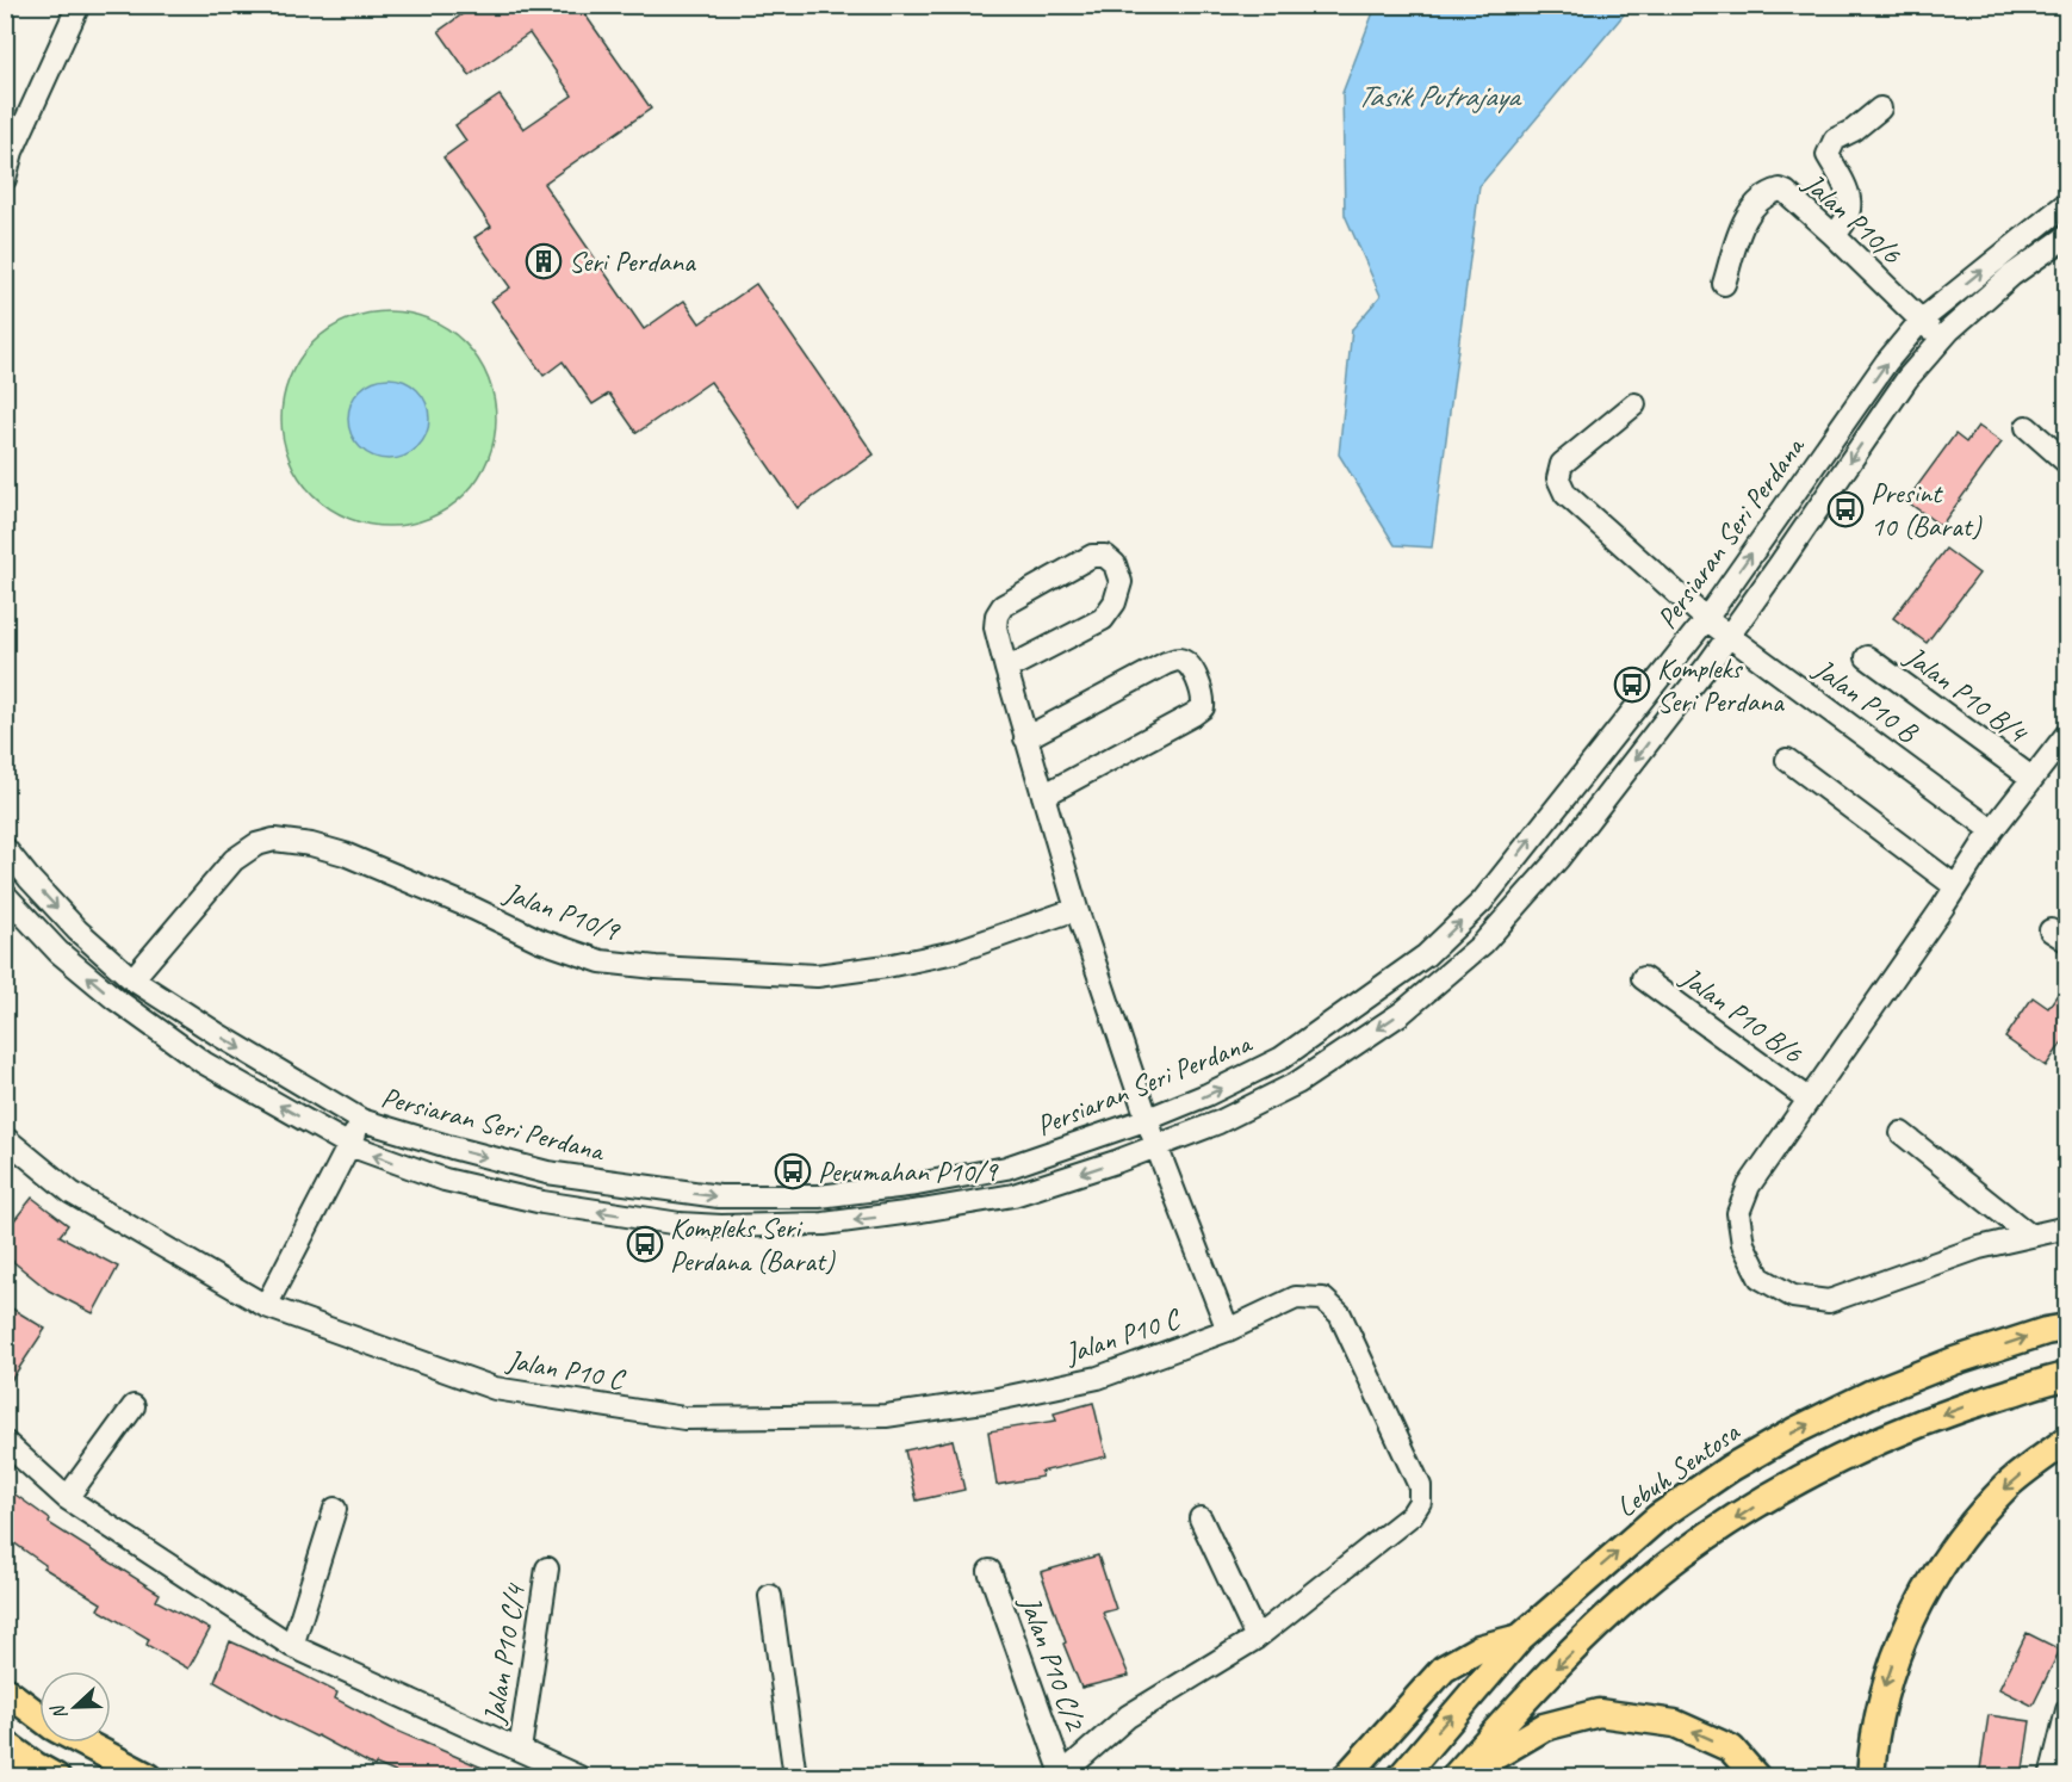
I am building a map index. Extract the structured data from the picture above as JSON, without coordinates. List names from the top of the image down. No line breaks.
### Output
{"streets":{"main road":["Lebuh Sentosa"],"street":["Jalan P10/6","Persiaran Seri Perdana","Jalan P10 B/4","Jalan P10 B","Jalan P10/9","Jalan P10 B/6","Jalan P10 C","Jalan P10 C/4","Jalan P10 C/2"]},"crossings":[["Jalan P10/6","Persiaran Seri Perdana"],["Persiaran Seri Perdana","Jalan P10 B"],["Persiaran Seri Perdana","Jalan P10/9"],["Jalan P10 C","Jalan P10 C/2"]],"water":["Tasik Putrajaya"],"places":{"building":["Seri Perdana"],"bus stop":["Presint 10 (Barat)","Kompleks Seri Perdana","Perumahan P10/9","Kompleks Seri Perdana (Barat)"]},"north":"left"}
